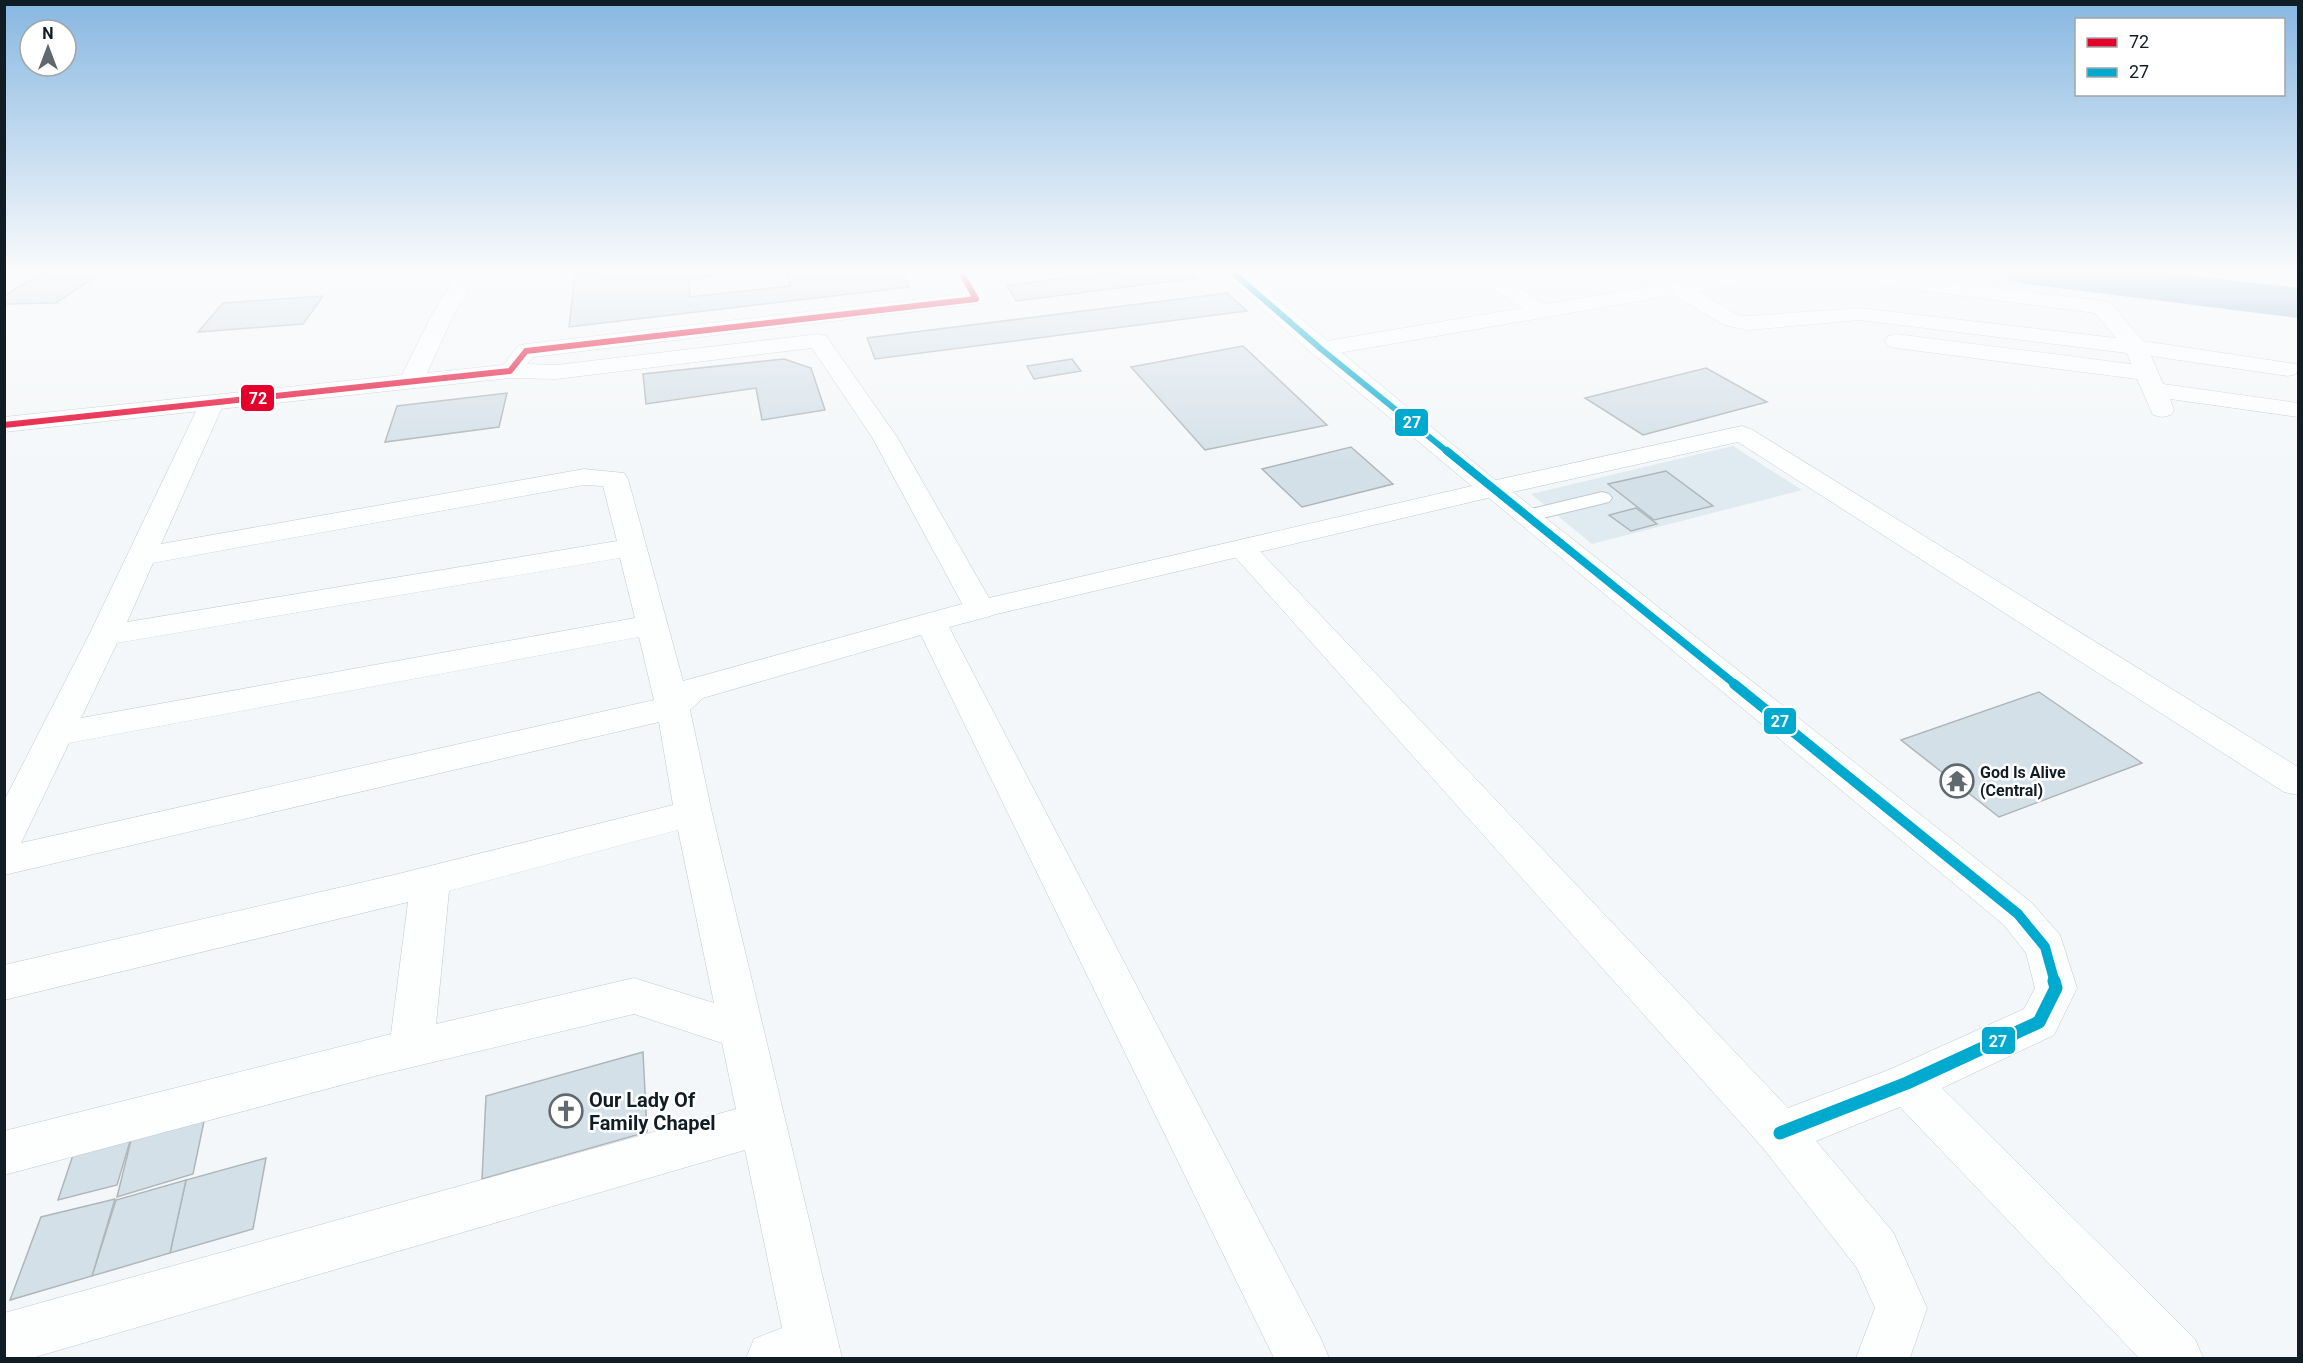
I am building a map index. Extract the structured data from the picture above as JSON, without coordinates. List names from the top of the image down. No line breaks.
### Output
{"places":{"temple":["God Is Alive (Central)"],"church":["Our Lady Of Family Chapel"]},"lines":["transit line 72","transit line 27"],"legend":["72","27"],"north":"top"}
